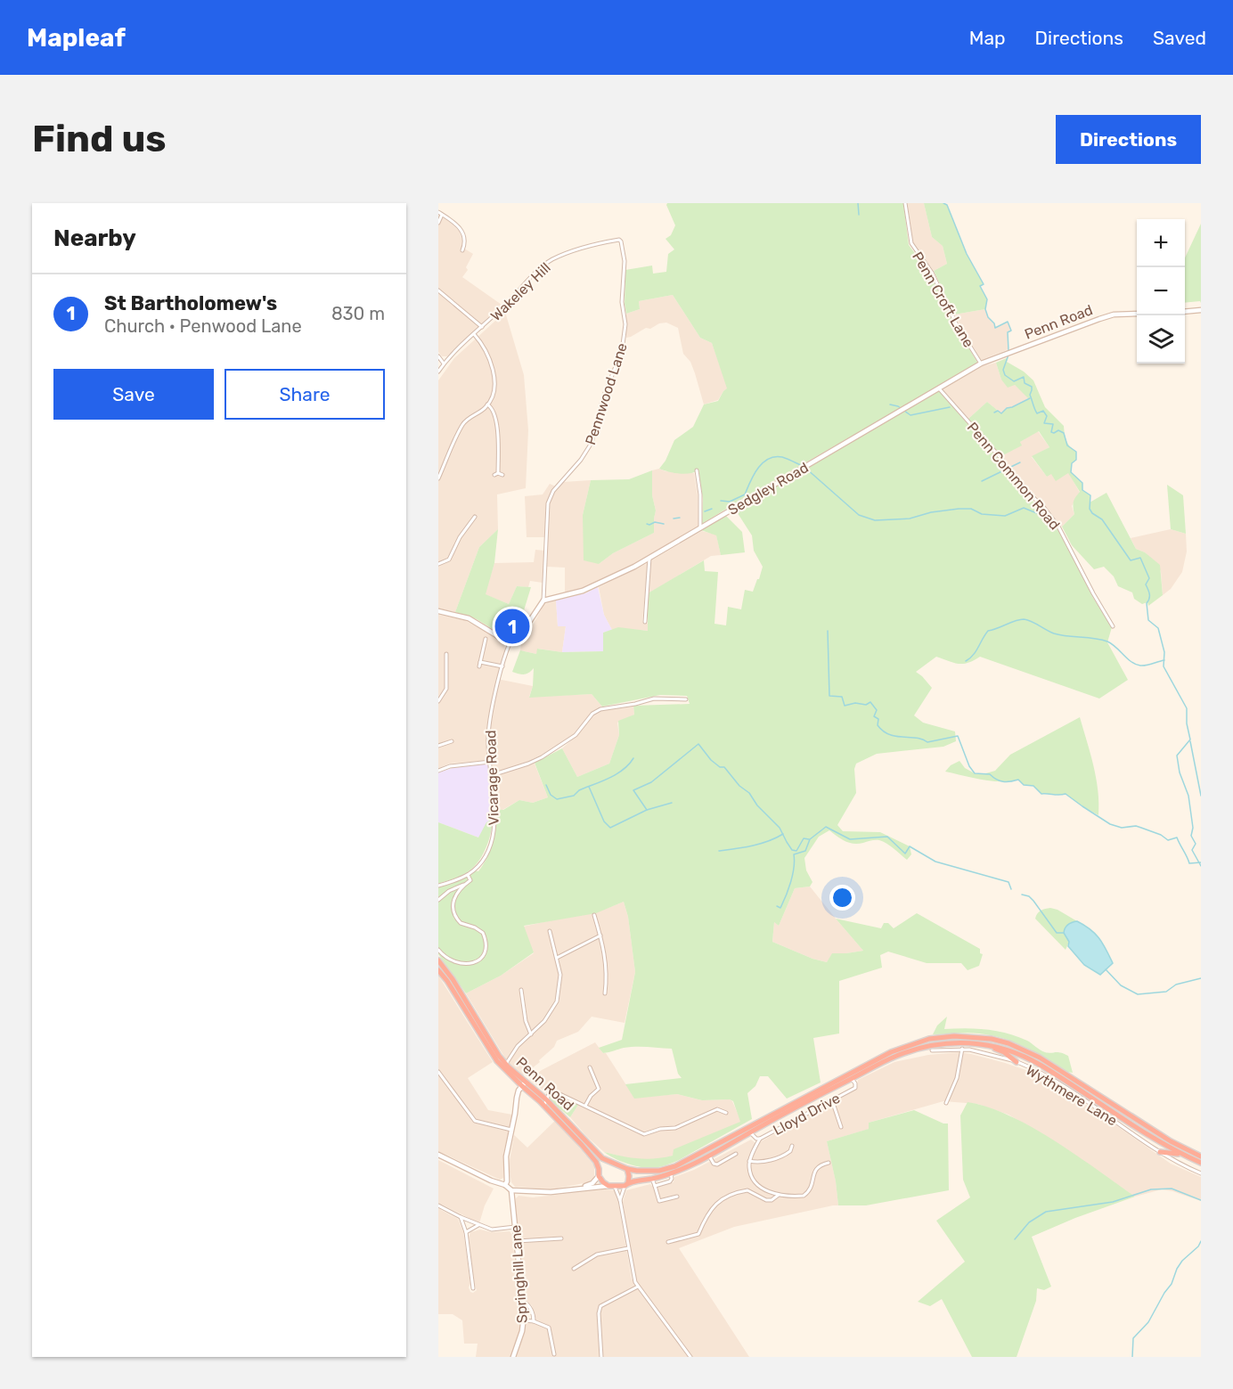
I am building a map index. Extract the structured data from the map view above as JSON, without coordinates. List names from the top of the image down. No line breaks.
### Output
{"streets":{"highway":["Penn Road"],"street":["Wakeley Hill","Penn Croft Lane","Pennwood Lane","Penn Common Road","Sedgley Road","Vicarage Road","Wythmere Lane","Lloyd Drive","Springhill Lane"]},"crossings":[["Wakeley Hill","Pennwood Lane"],["Penn Croft Lane","Sedgley Road"],["Penn Road","Sedgley Road"],["Pennwood Lane","Sedgley Road"],["Penn Common Road","Sedgley Road"]],"page":{"header":"Mapleaf","nav":["Map","Directions","Saved"],"buttons":["Directions",["Save","Share"]],"title":"Find us","heading":"Nearby","map_buttons":["+","−"],"list":[{"mark":"1","name":"St Bartholomew's","note":"Church · Penwood Lane","value":"830 m"}],"pins":"1"}}
